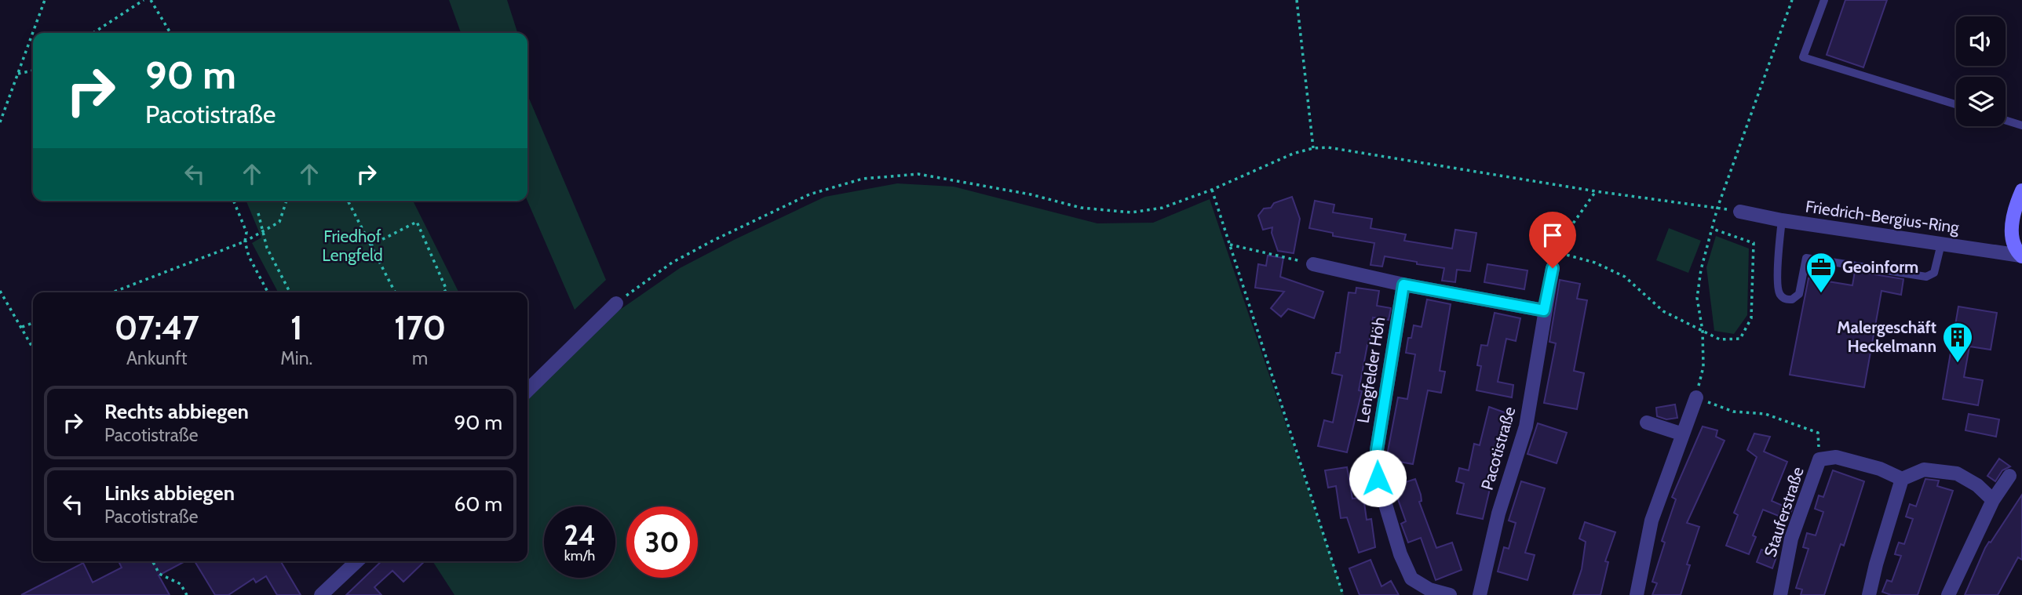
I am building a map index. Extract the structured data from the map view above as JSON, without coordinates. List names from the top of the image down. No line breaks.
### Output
{"streets":{"street":["Friedrich-Bergius-Ring","Lengfelder Höh","Pacotistraße","Stauferstraße"]},"parks":["Friedhof Lengfeld"],"places":{"office":["Geoinform"],"building":["Malergeschäft Heckelmann"]},"page":{"turn":["90 m","Pacotistraße"],"eta":["07:47","Ankunft","1","Min.","170","m"],"list":[{"name":"Rechts abbiegen","note":"Pacotistraße","value":"90 m"},{"name":"Links abbiegen","note":"Pacotistraße","value":"60 m"}],"speed":"24 km/h","limit":"30"}}
